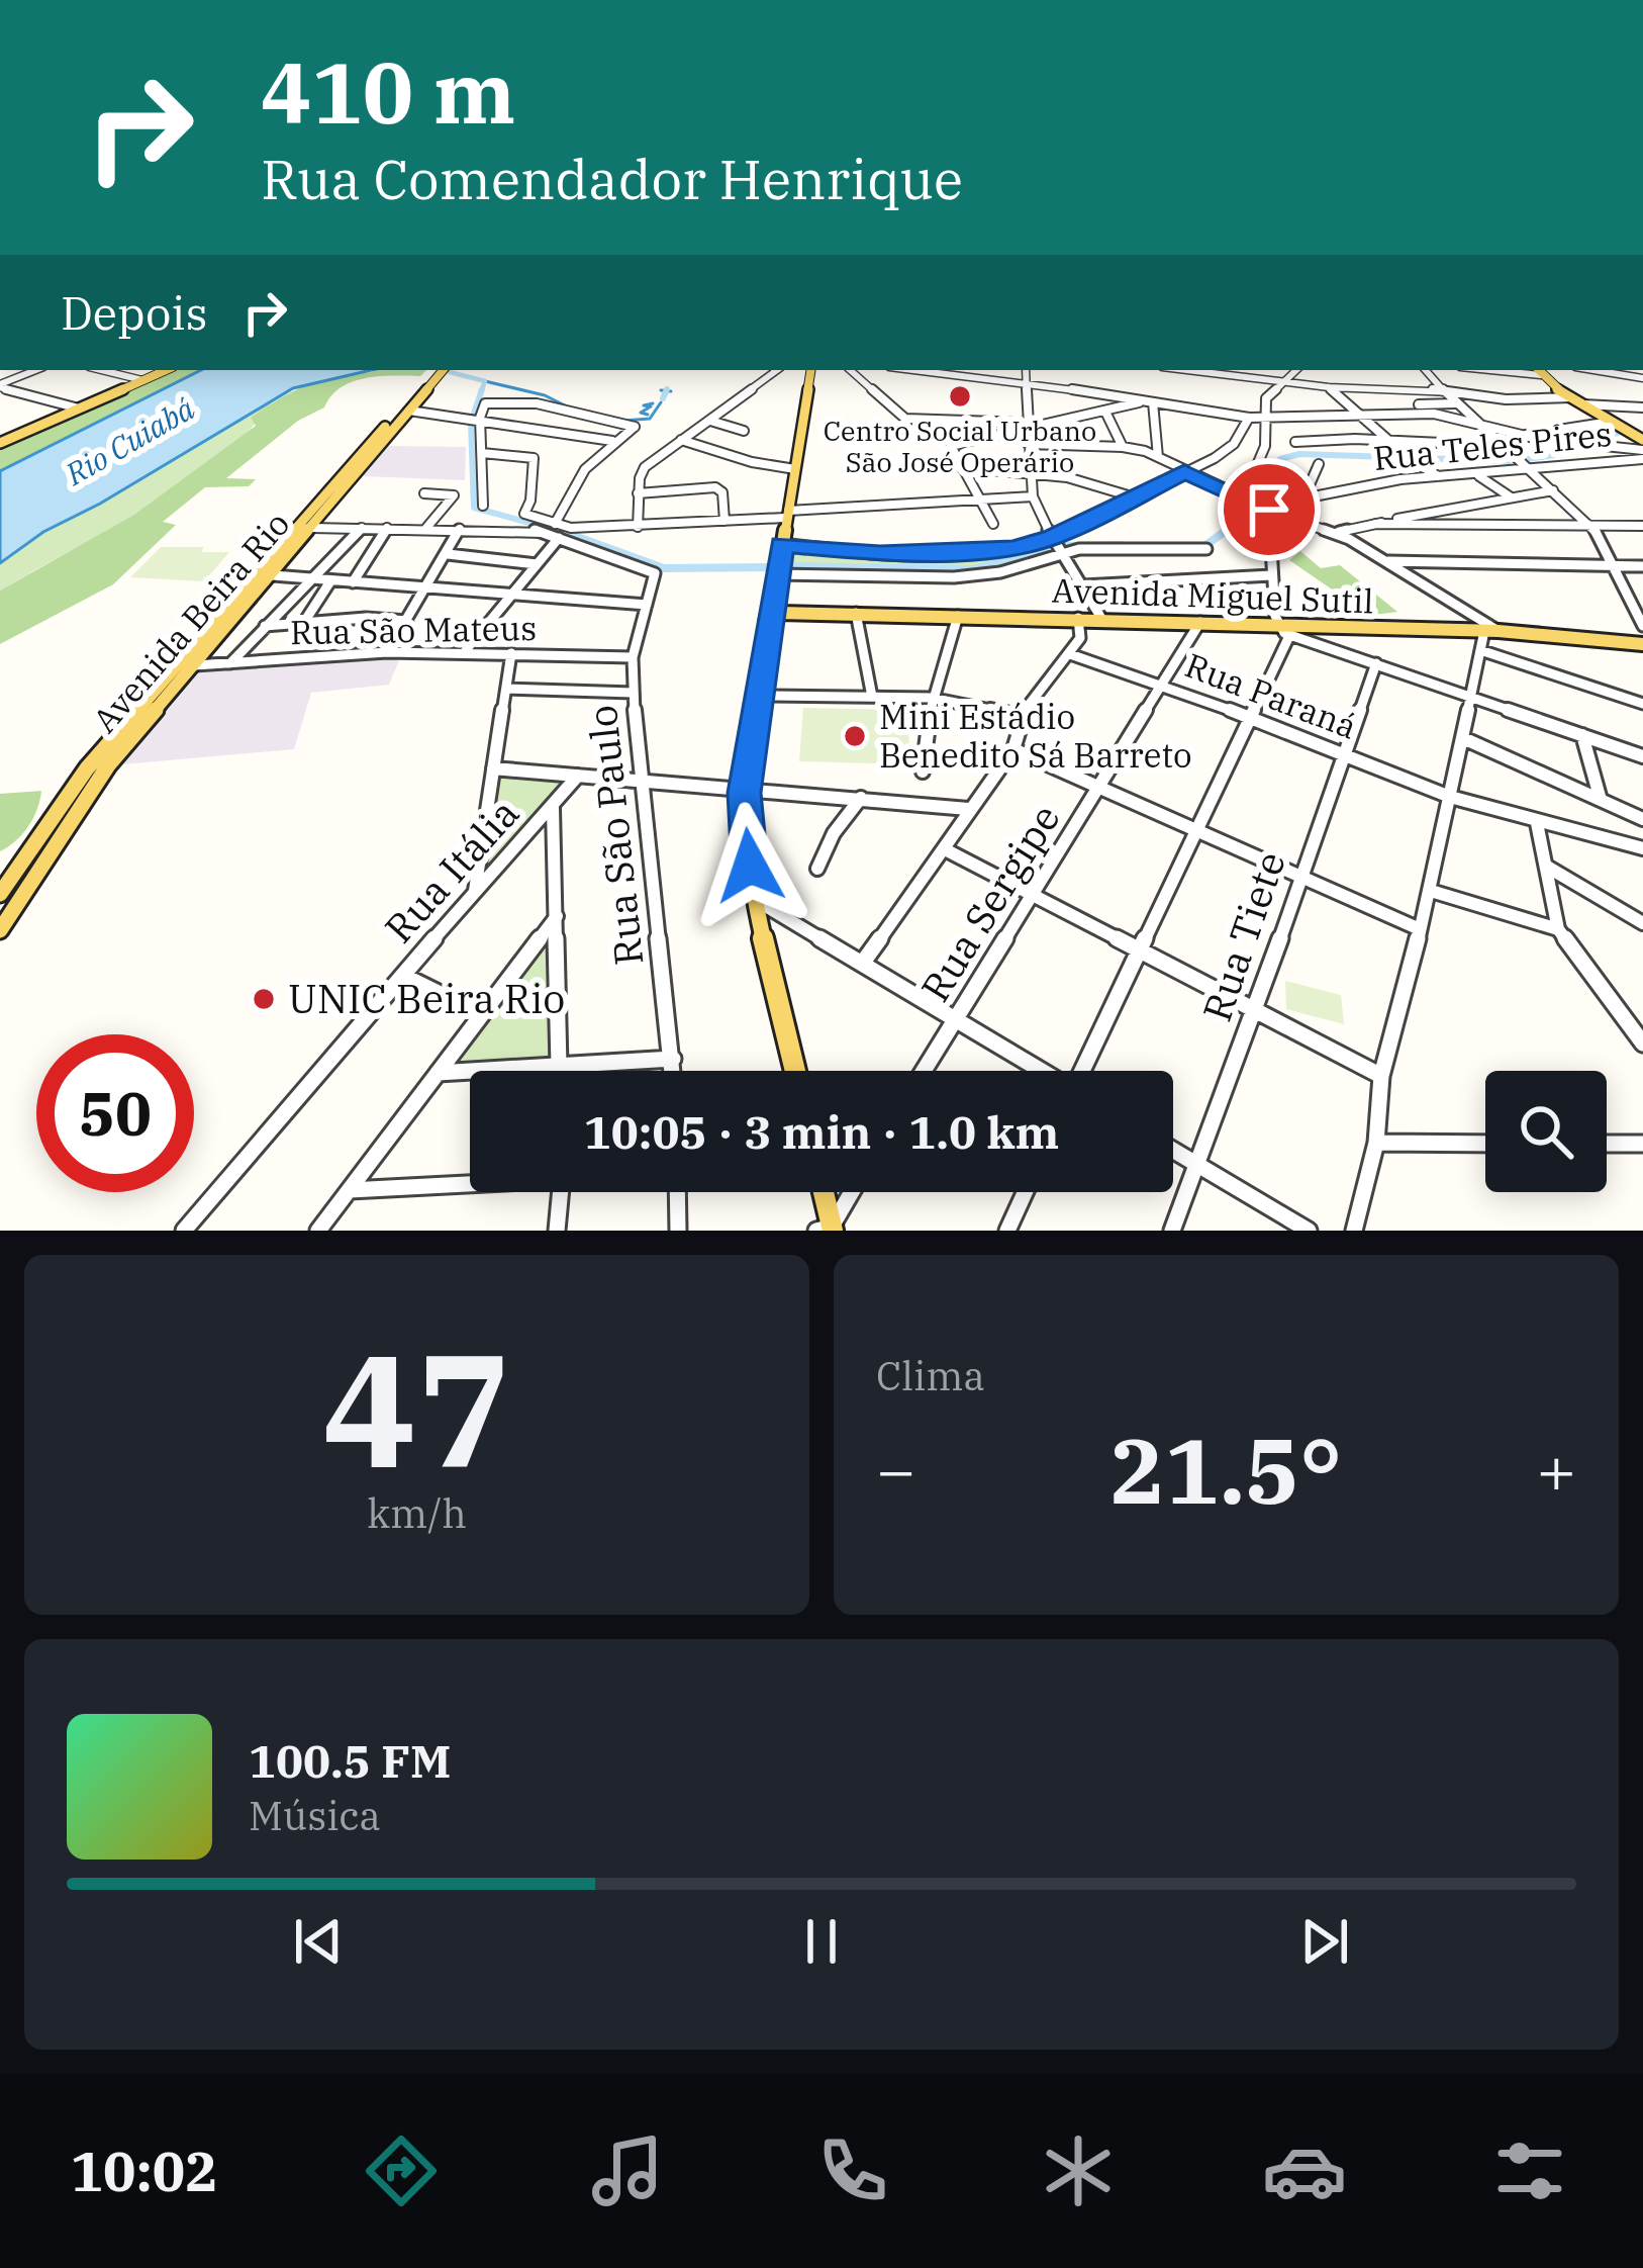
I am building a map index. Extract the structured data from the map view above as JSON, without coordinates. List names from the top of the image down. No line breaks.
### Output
{"streets":{"main road":["Avenida Miguel Sutil","Avenida Beira Rio"],"street":["Rua Teles Pires","Rua São Mateus","Rua Paraná","Rua São Paulo","Rua Itália","Rua Sergipe","Rua Tiete"]},"crossings":[["Avenida Miguel Sutil","Rua Sergipe"],["Avenida Beira Rio","Rua São Mateus"],["Rua São Mateus","Rua São Paulo"],["Rua Paraná","Rua Sergipe"],["Rua Paraná","Rua Tiete"]],"water":["Rio Cuiabá"],"places":["Centro Social Urbano São José Operário","Mini Estádio Benedito Sá Barreto","UNIC Beira Rio"],"page":{"turn":["410 m","Rua Comendador Henrique"],"then":"Depois","limit":"50","trip":"10:05 · 3 min · 1.0 km","tile":[["47","km/h"],"Clima"],"heat":["−","21.5°","+"],"song":["100.5 FM","Música"],"tabs":"10:02"}}
